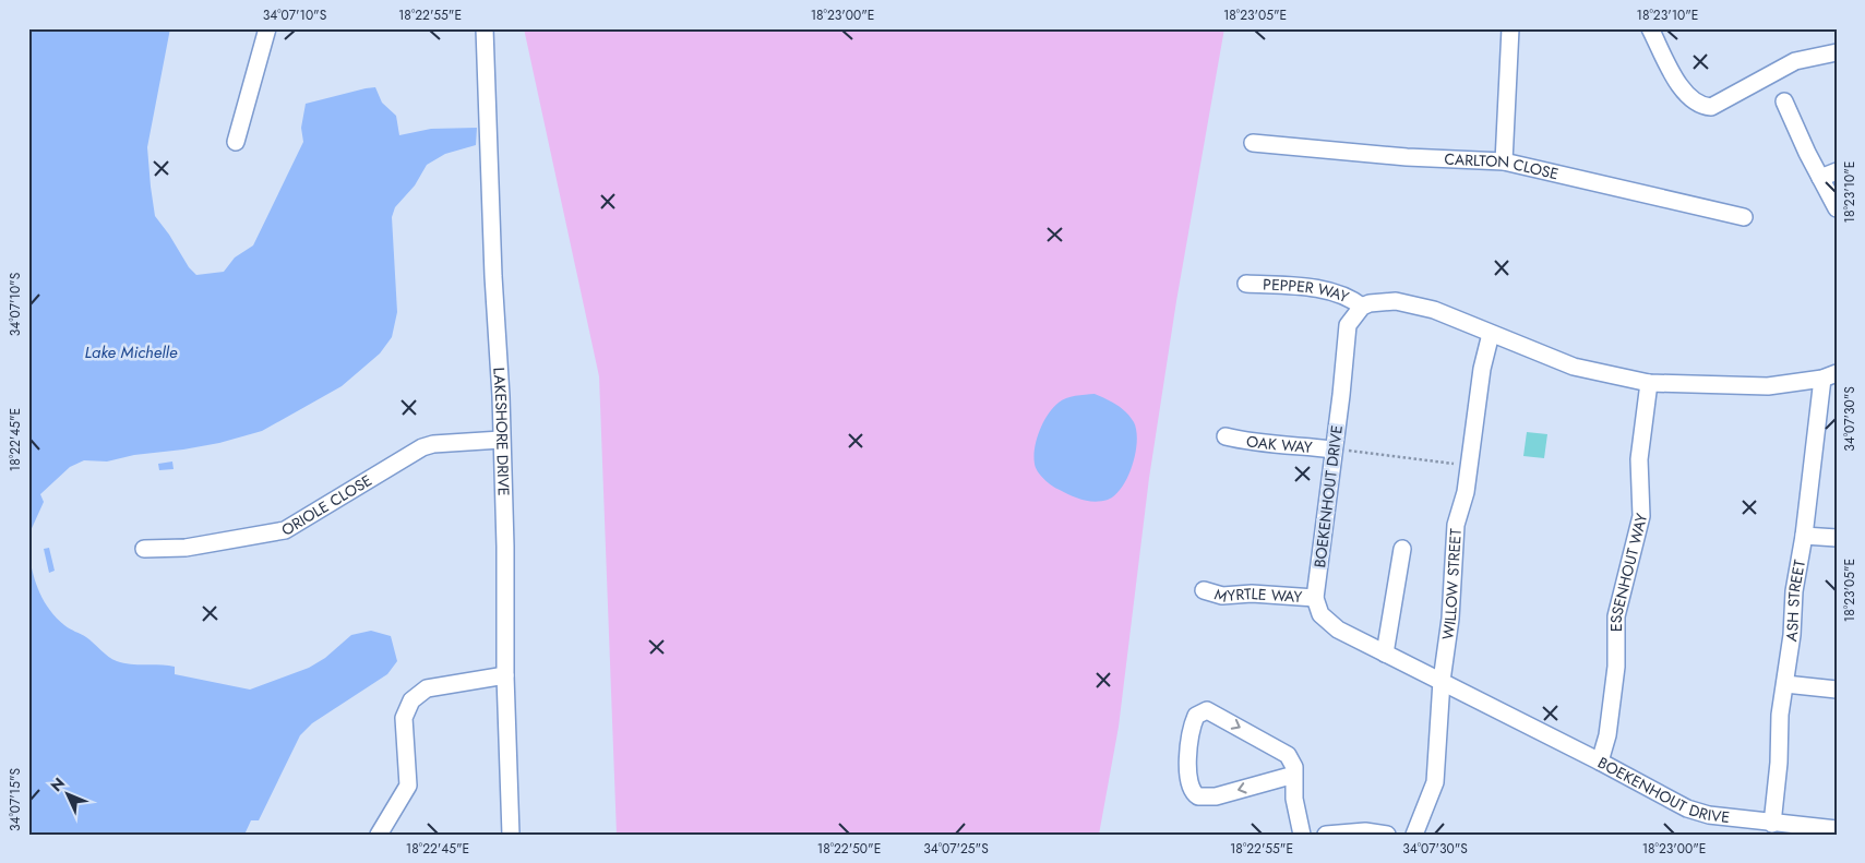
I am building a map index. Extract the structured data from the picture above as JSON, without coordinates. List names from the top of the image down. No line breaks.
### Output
{"streets":{"street":["CARLTON CLOSE","PEPPER WAY","LAKESHORE DRIVE","OAK WAY","BOEKENHOUT DRIVE","ORIOLE CLOSE","ESSENHOUT WAY","WILLOW STREET","MYRTLE WAY","ASH STREET"]},"crossings":[["PEPPER WAY","BOEKENHOUT DRIVE"],["LAKESHORE DRIVE","ORIOLE CLOSE"],["OAK WAY","BOEKENHOUT DRIVE"],["BOEKENHOUT DRIVE","ESSENHOUT WAY"],["BOEKENHOUT DRIVE","WILLOW STREET"],["BOEKENHOUT DRIVE","MYRTLE WAY"],["BOEKENHOUT DRIVE","ASH STREET"]],"water":["Lake Michelle"],"north":"top left","coordinates":["34°07'10\"S","18°22'55\"E","18°23'00\"E","18°23'05\"E","18°23'10\"E","34°07'30\"S","18°22'45\"E","34°07'15\"S","18°22'50\"E","34°07'25\"S"]}
